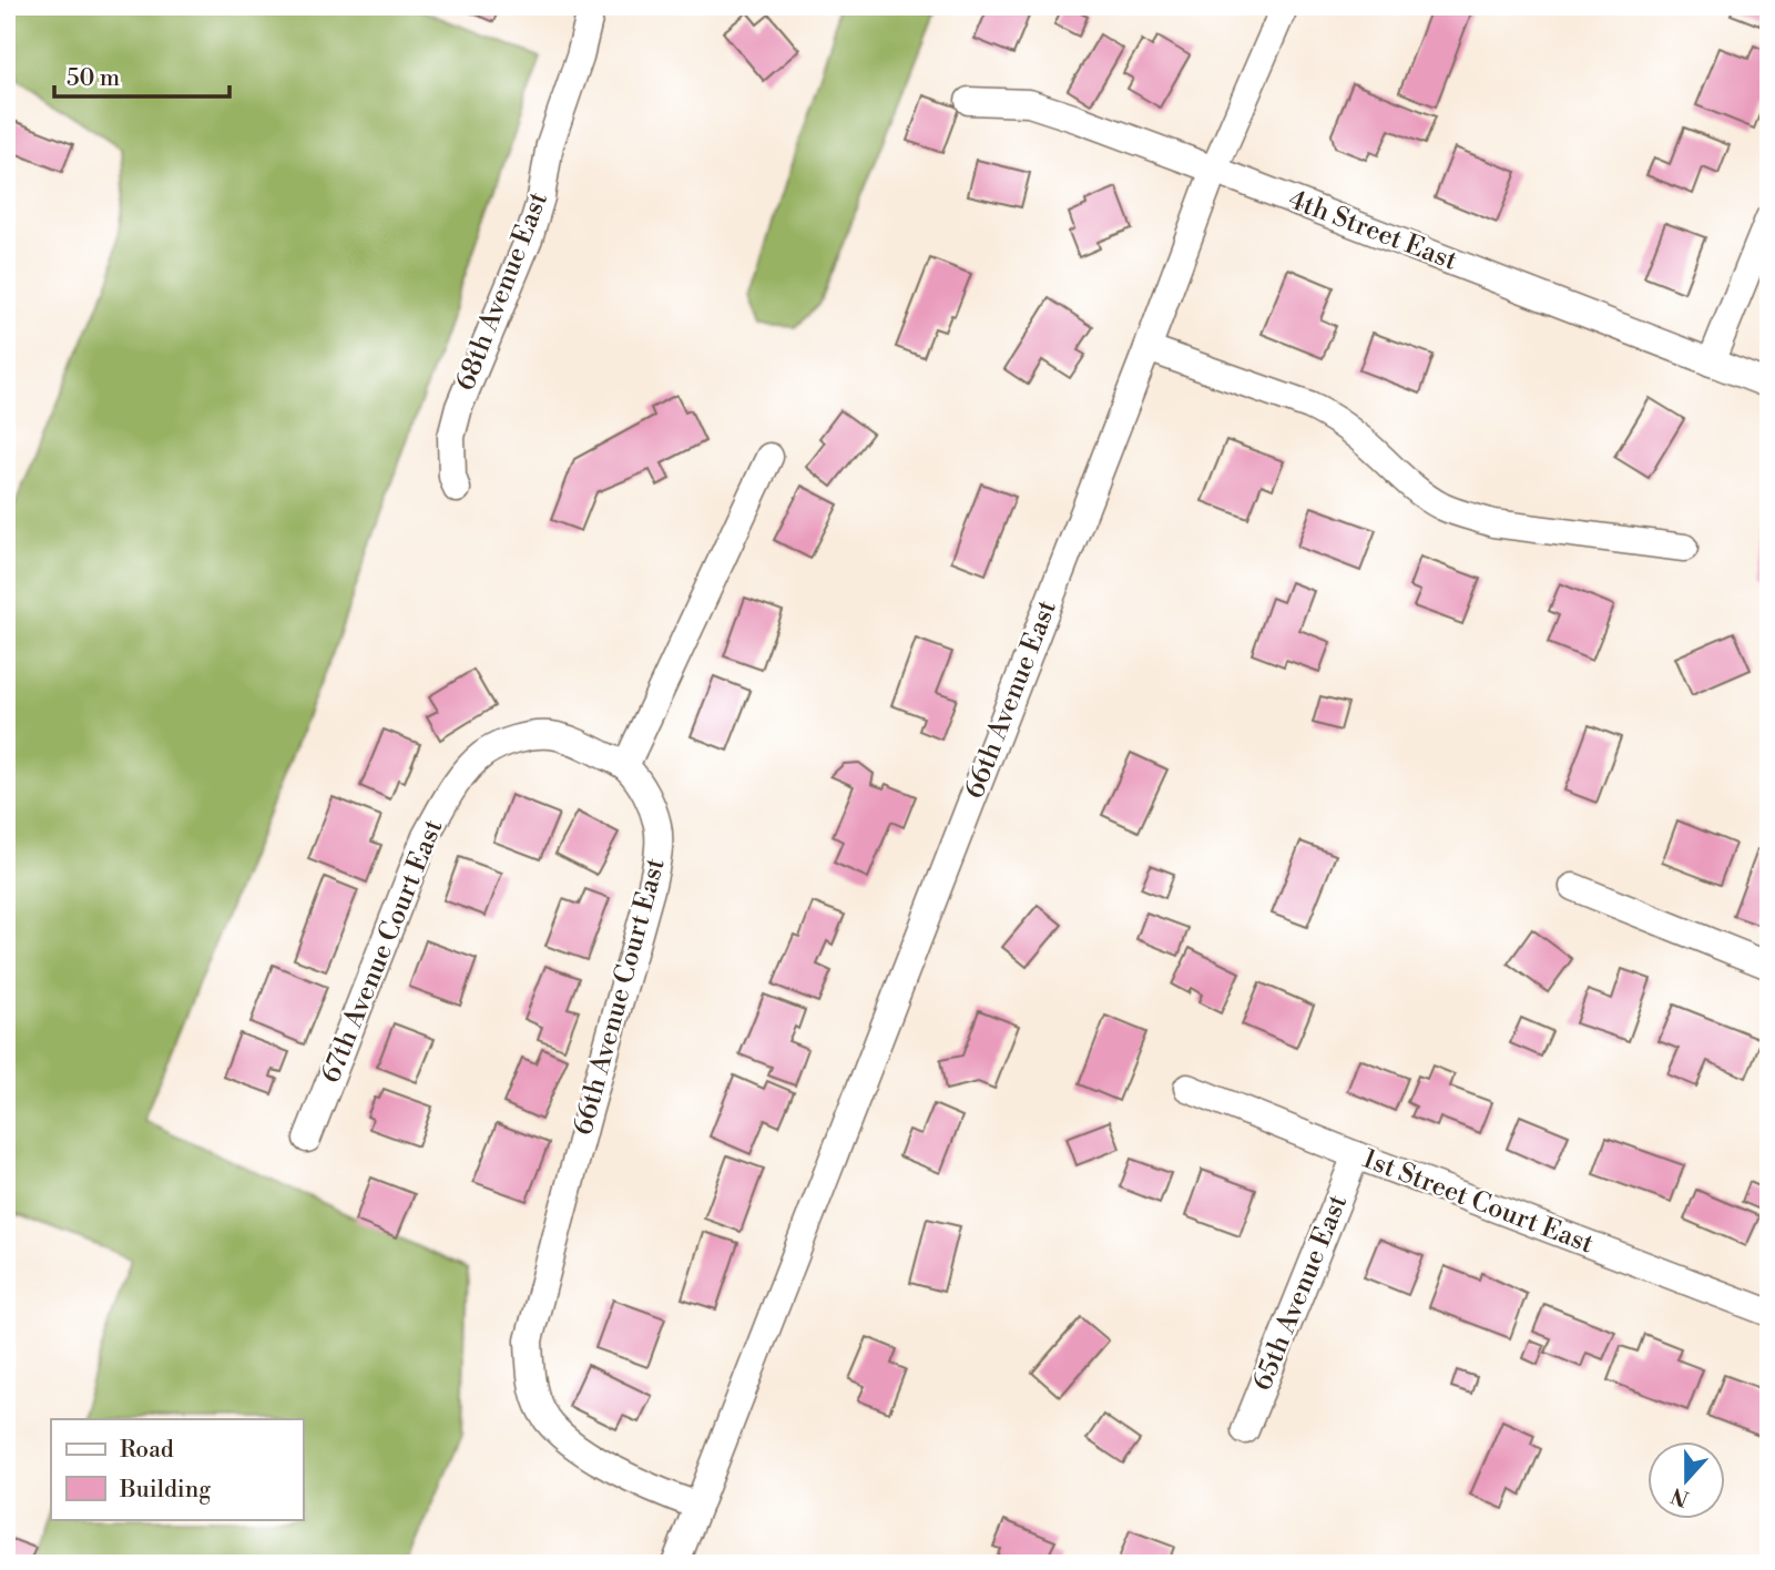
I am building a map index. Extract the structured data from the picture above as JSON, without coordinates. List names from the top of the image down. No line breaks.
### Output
{"streets":{"street":["4th Street East","68th Avenue East","66th Avenue East","67th Avenue Court East","66th Avenue Court East","1st Street Court East","65th Avenue East"]},"crossings":[["4th Street East","66th Avenue East"],["66th Avenue East","66th Avenue Court East"],["67th Avenue Court East","66th Avenue Court East"],["1st Street Court East","65th Avenue East"]],"legend":["Road","Building"],"scale_bar":"50 m","north":"bottom"}
